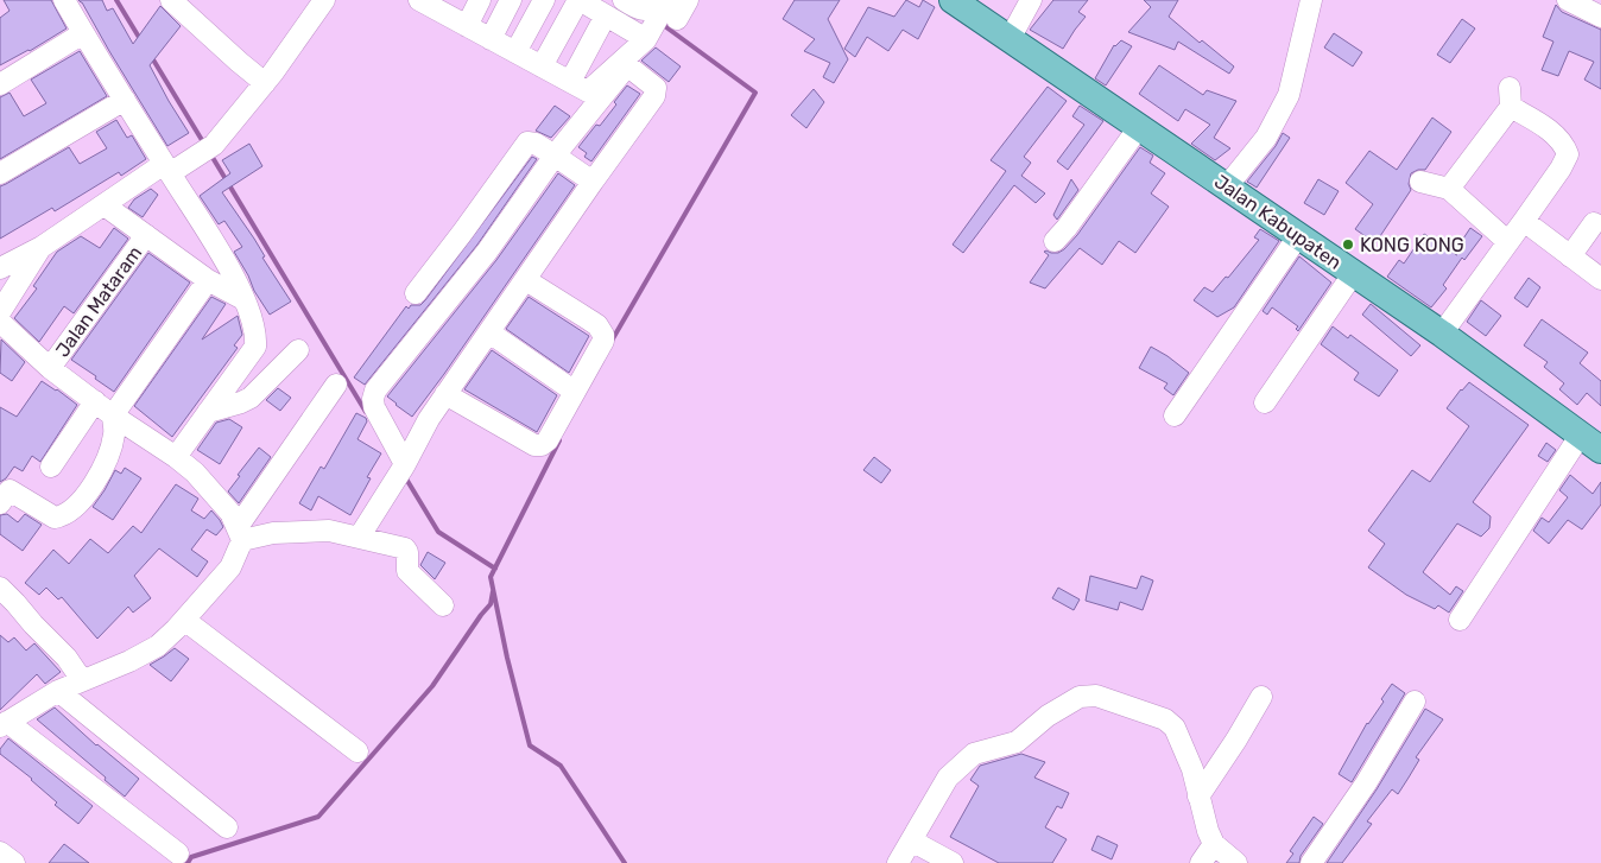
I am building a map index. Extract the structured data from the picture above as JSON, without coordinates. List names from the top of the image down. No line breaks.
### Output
{"streets":{"main road":["Jalan Kabupaten"],"street":["Jalan Mataram"]},"places":["KONG KONG"]}
